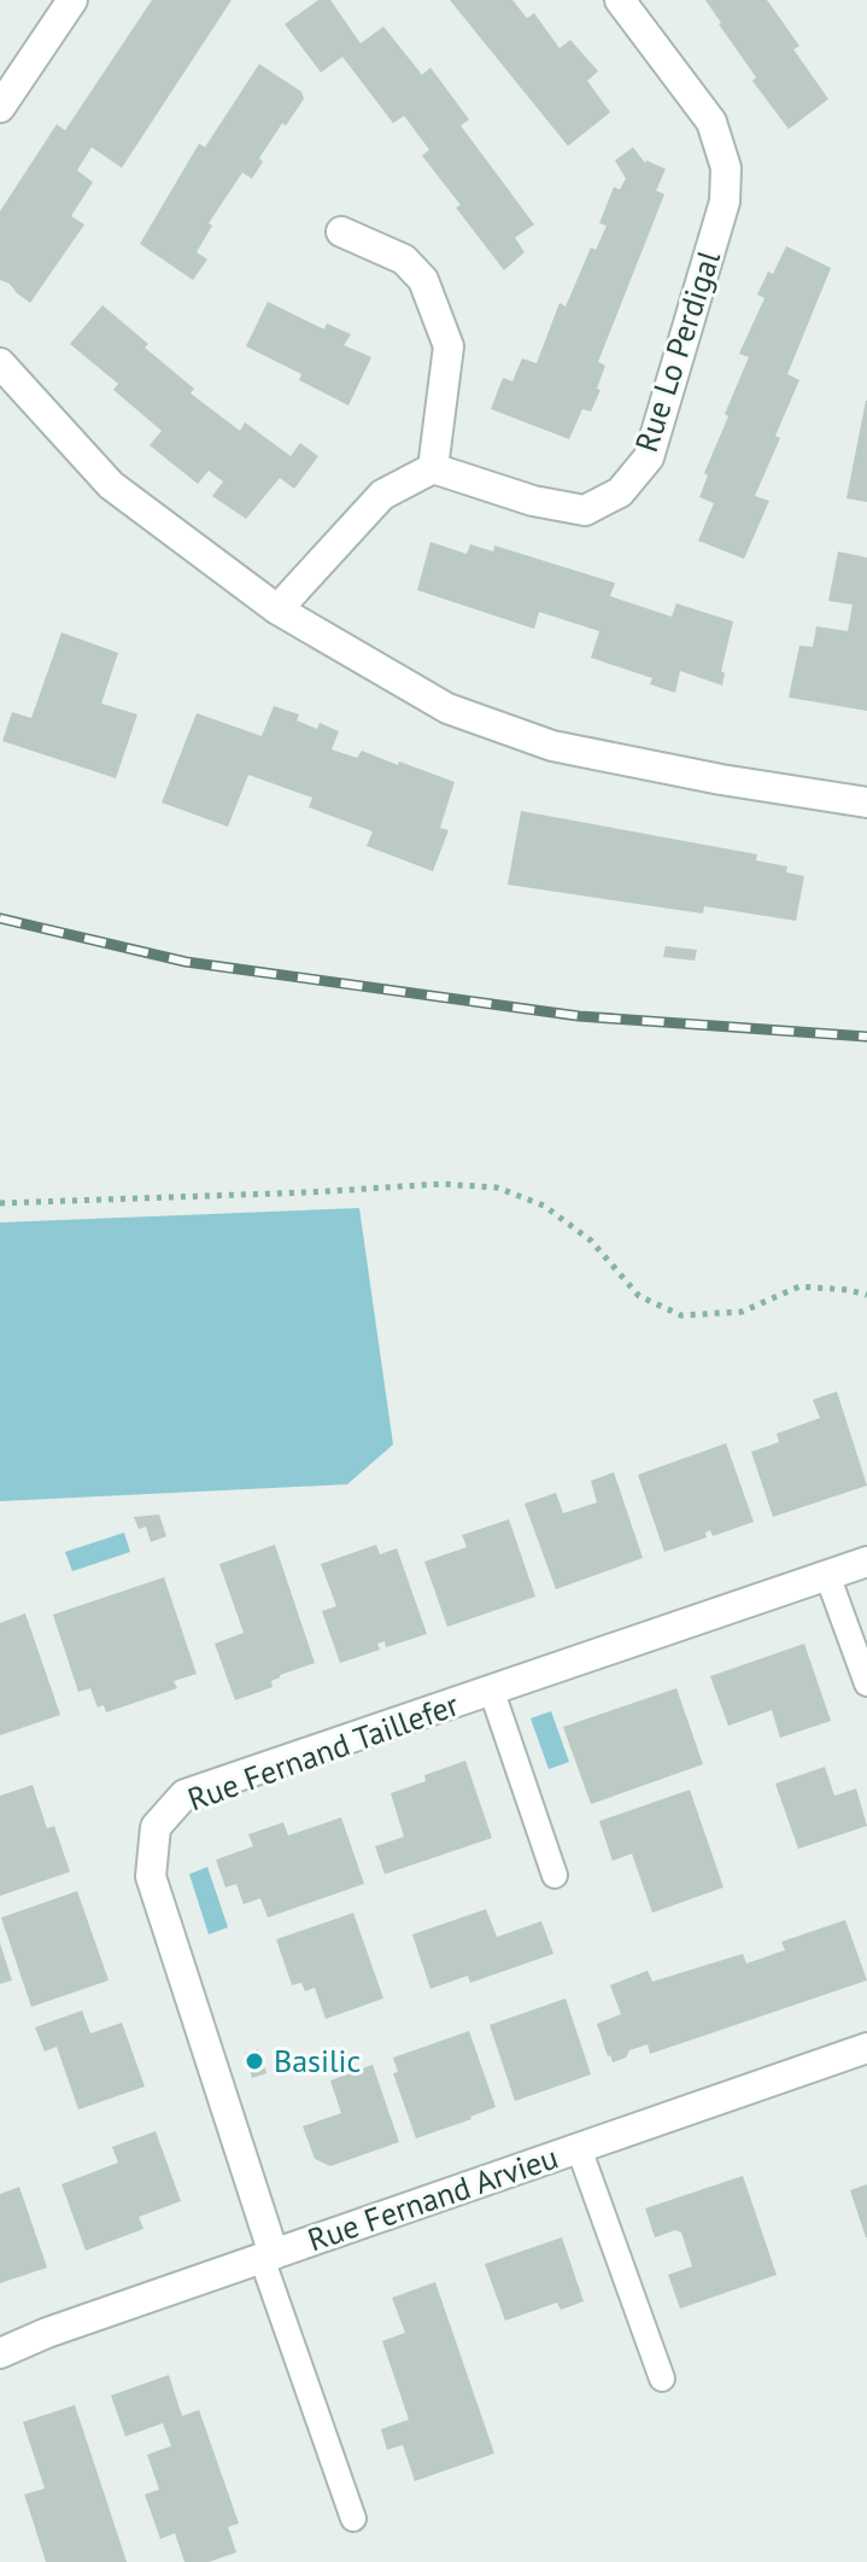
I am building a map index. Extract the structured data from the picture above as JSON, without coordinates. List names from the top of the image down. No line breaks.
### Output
{"streets":{"street":["Rue Lo Perdigal","Rue Fernand Taillefer","Rue Fernand Arvieu"]},"crossings":[["Rue Fernand Taillefer","Rue Fernand Arvieu"]],"places":["Basilic"]}
